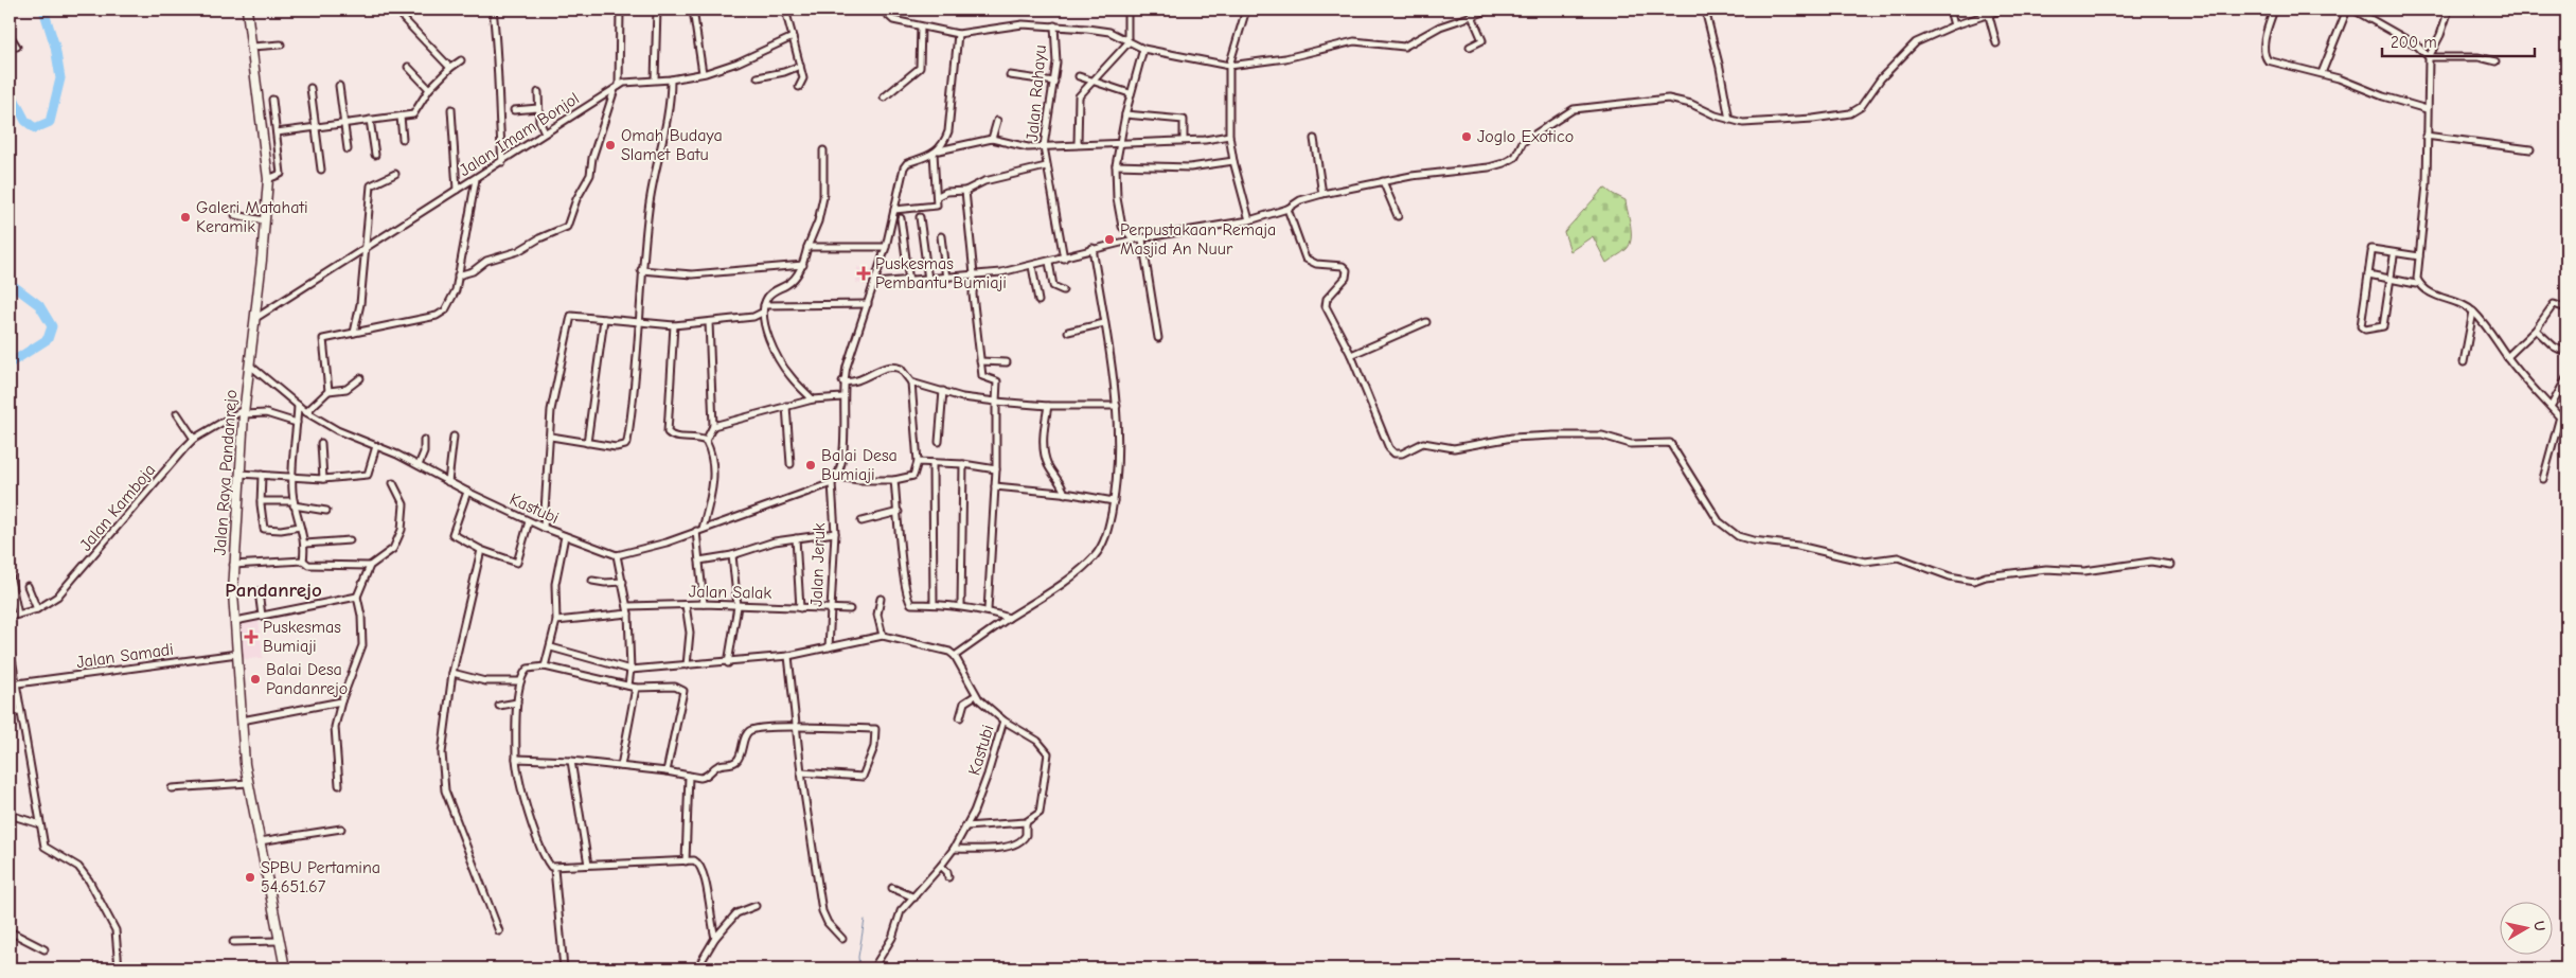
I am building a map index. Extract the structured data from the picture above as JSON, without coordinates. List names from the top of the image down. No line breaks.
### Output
{"streets":{"main road":["Jalan Raya Pandanrejo"],"street":["Jalan Rahayu","Jalan Imam Bonjol","Jalan Kamboja","Kastubi","Jalan Jeruk","Jalan Salak","Jalan Samadi"]},"crossings":[["Jalan Imam Bonjol","Jalan Raya Pandanrejo"],["Jalan Raya Pandanrejo","Jalan Kamboja"],["Jalan Raya Pandanrejo","Kastubi"],["Jalan Raya Pandanrejo","Jalan Samadi"],["Jalan Jeruk","Jalan Salak"]],"districts":["Pandanrejo"],"places":{"other":["Joglo Exotico","Omah Budaya Slamet Batu","Galeri Matahati Keramik","Perpustakaan Remaja Masjid An Nuur","Balai Desa Bumiaji","Balai Desa Pandanrejo","SPBU Pertamina 54.651.67"],"health":["Puskesmas Pembantu Bumiaji","Puskesmas Bumiaji"]},"scale_bar":"200 m","north":"right"}
